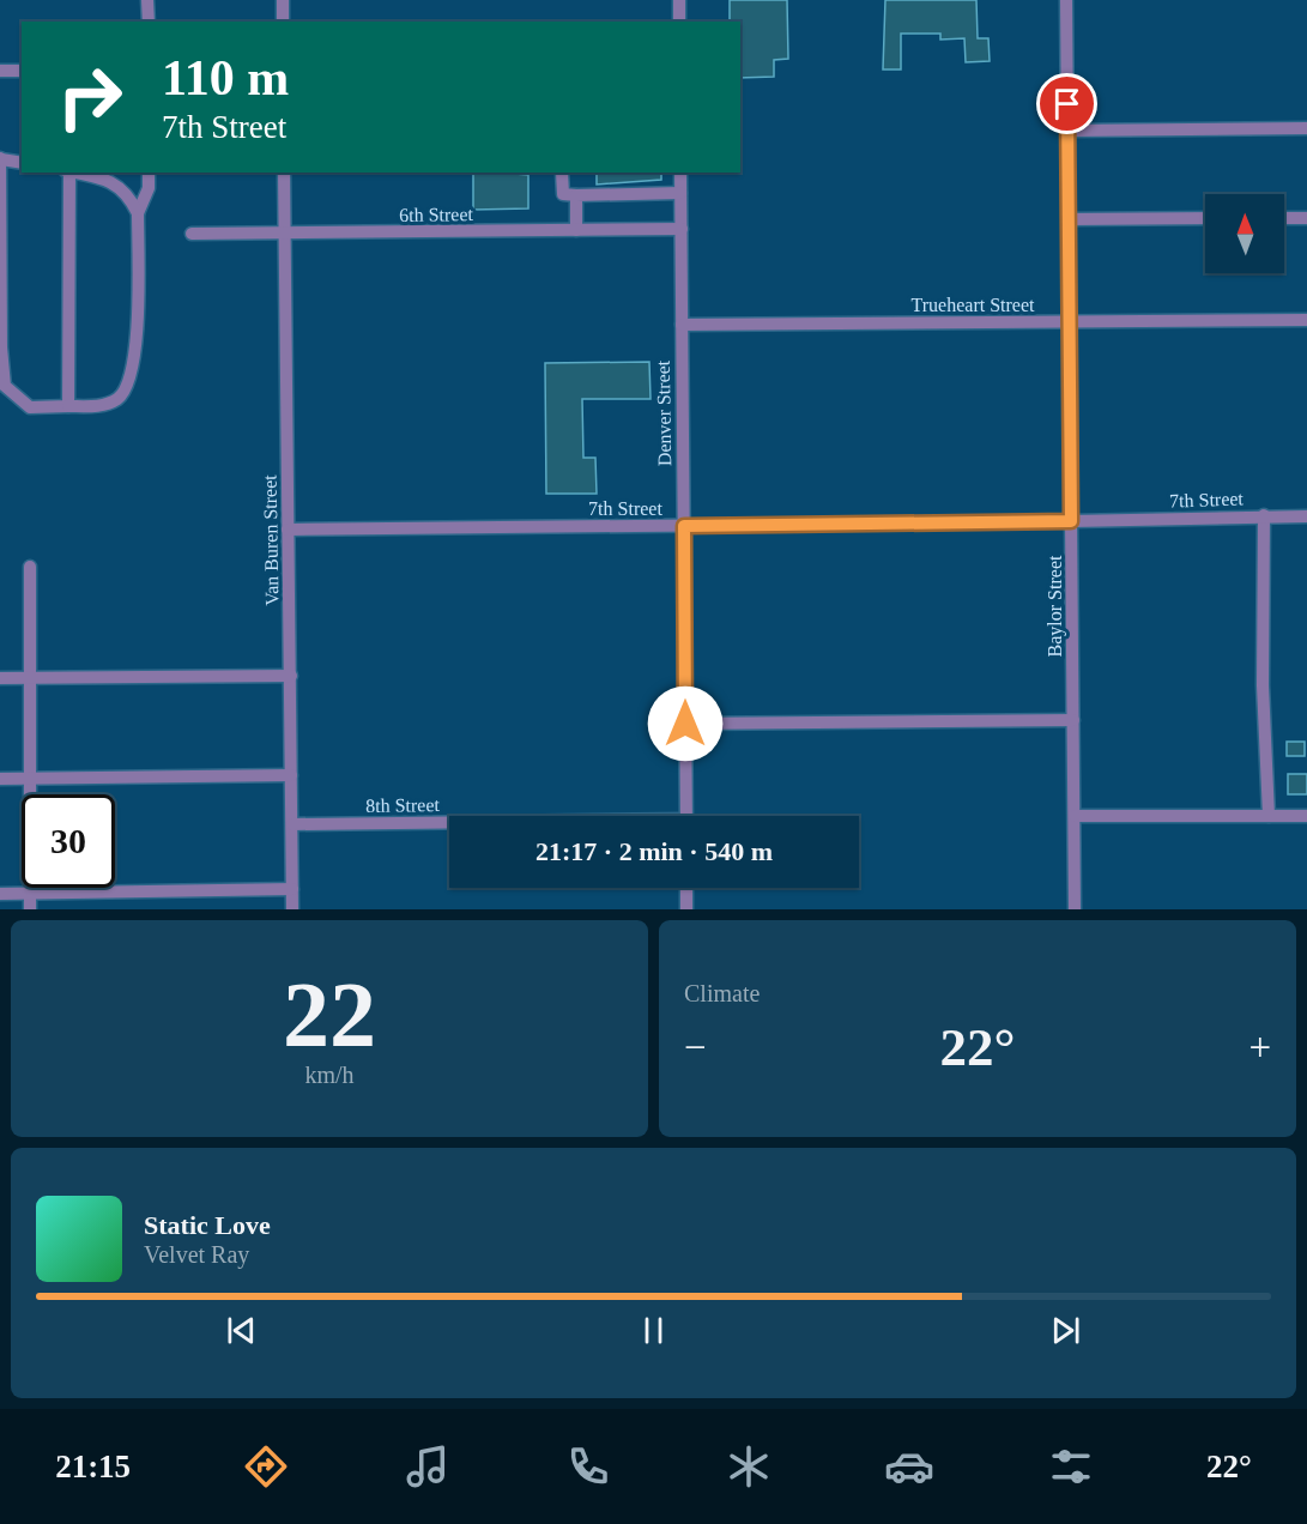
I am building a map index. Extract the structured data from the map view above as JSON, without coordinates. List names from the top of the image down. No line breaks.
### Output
{"streets":{"street":["6th Street","Trueheart Street","Denver Street","7th Street","Van Buren Street","Baylor Street","8th Street"]},"crossings":[["6th Street","Denver Street"],["6th Street","Van Buren Street"],["Trueheart Street","Denver Street"],["Trueheart Street","Baylor Street"],["Denver Street","7th Street"],["7th Street","Van Buren Street"],["7th Street","Baylor Street"],["Van Buren Street","8th Street"]],"north":"top","page":{"turn":["110 m","7th Street"],"limit":"30","trip":"21:17 · 2 min · 540 m","tile":[["22","km/h"],"Climate"],"heat":["−","22°","+"],"song":["Static Love","Velvet Ray"],"tabs":["21:15","22°"]}}
